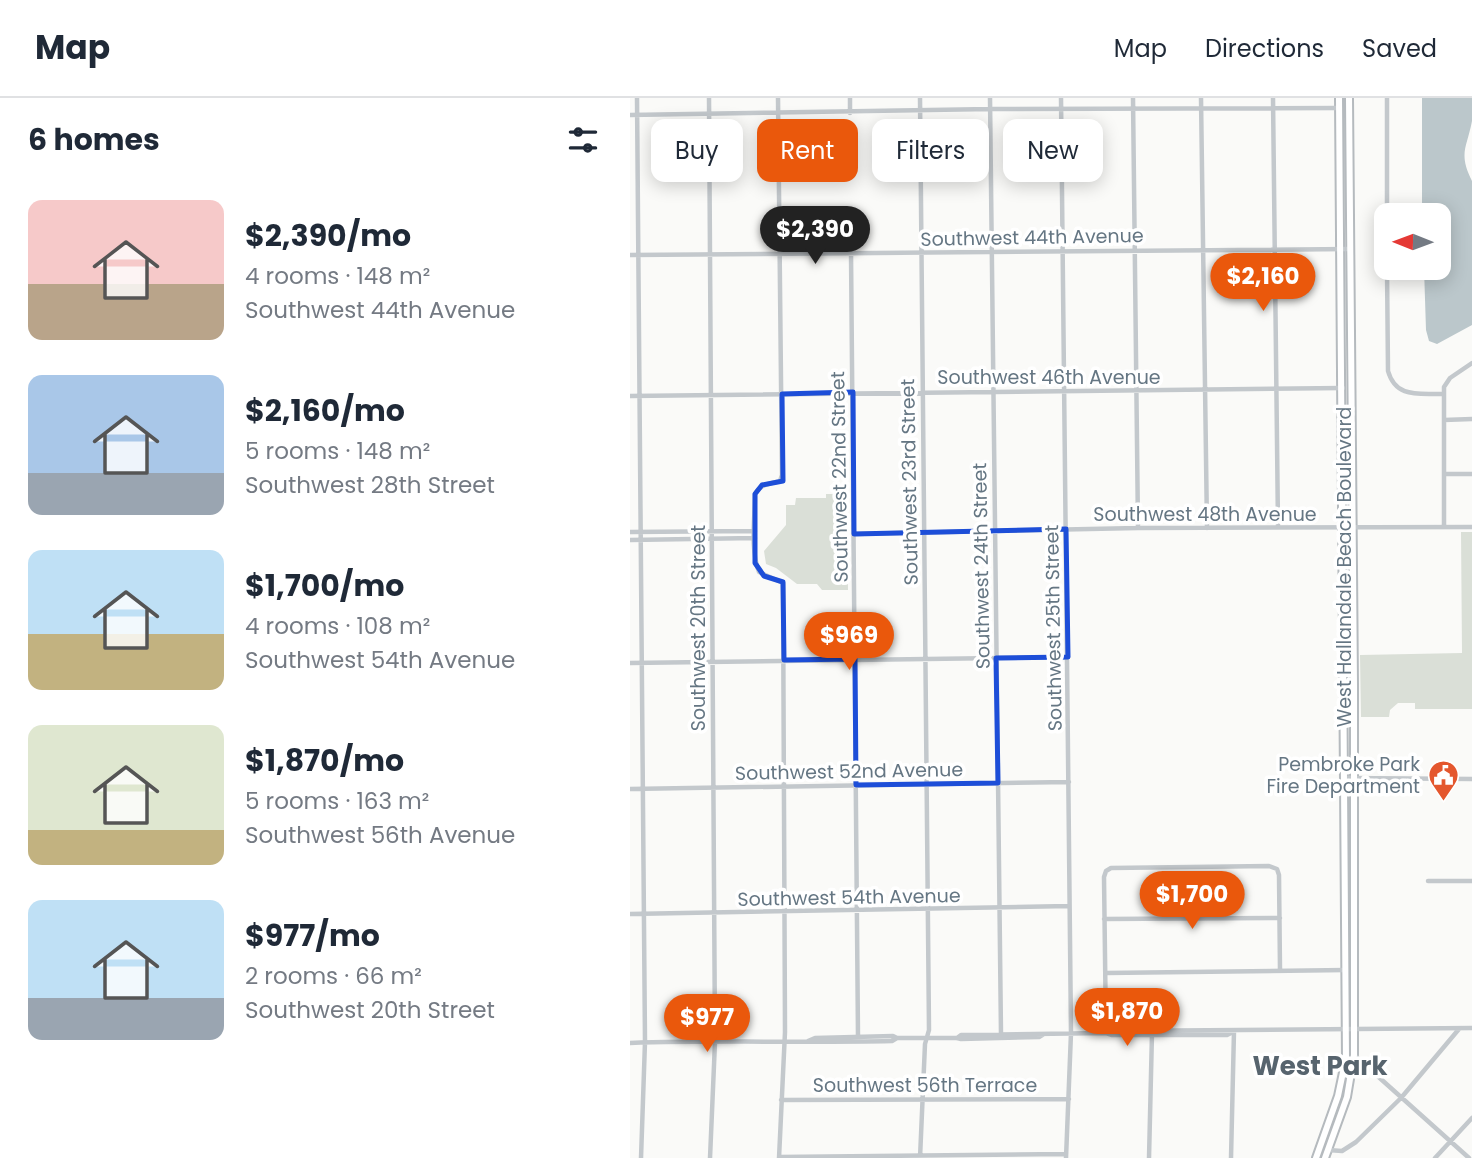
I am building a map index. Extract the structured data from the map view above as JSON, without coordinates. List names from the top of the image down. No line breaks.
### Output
{"streets":{"main road":["West Hallandale Beach Boulevard"],"street":["Southwest 44th Avenue","Southwest 46th Avenue","Southwest 22nd Street","Southwest 23rd Street","Southwest 48th Avenue","Southwest 24th Street","Southwest 20th Street","Southwest 25th Street","Southwest 52nd Avenue","Southwest 54th Avenue","Southwest 56th Terrace"]},"crossings":[["Southwest 44th Avenue","Southwest 22nd Street"],["Southwest 44th Avenue","Southwest 23rd Street"],["Southwest 44th Avenue","Southwest 24th Street"],["Southwest 44th Avenue","West Hallandale Beach Boulevard"],["Southwest 44th Avenue","Southwest 20th Street"],["Southwest 44th Avenue","Southwest 25th Street"],["Southwest 46th Avenue","Southwest 22nd Street"],["Southwest 46th Avenue","Southwest 23rd Street"],["Southwest 46th Avenue","Southwest 24th Street"],["Southwest 46th Avenue","West Hallandale Beach Boulevard"],["Southwest 46th Avenue","Southwest 20th Street"],["Southwest 46th Avenue","Southwest 25th Street"],["Southwest 22nd Street","Southwest 48th Avenue"],["Southwest 22nd Street","Southwest 52nd Avenue"],["Southwest 22nd Street","Southwest 54th Avenue"],["Southwest 23rd Street","Southwest 48th Avenue"],["Southwest 23rd Street","Southwest 52nd Avenue"],["Southwest 23rd Street","Southwest 54th Avenue"],["Southwest 23rd Street","Southwest 56th Terrace"],["Southwest 48th Avenue","Southwest 24th Street"],["Southwest 48th Avenue","West Hallandale Beach Boulevard"],["Southwest 48th Avenue","Southwest 25th Street"],["Southwest 24th Street","Southwest 52nd Avenue"],["Southwest 24th Street","Southwest 54th Avenue"],["Southwest 20th Street","Southwest 52nd Avenue"],["Southwest 20th Street","Southwest 54th Avenue"],["Southwest 25th Street","Southwest 52nd Avenue"],["Southwest 25th Street","Southwest 54th Avenue"],["Southwest 25th Street","Southwest 56th Terrace"]],"districts":["West Park"],"places":{"public building":["Pembroke Park Fire Department"]},"north":"left","page":{"header":"Map","nav":["Map","Directions","Saved"],"heading":"6 homes","chip":["Buy","Rent","Filters","New"],"list":[{"name":"$2,390/mo","note":"4 rooms · 148 m² · Southwest 44th Avenue"},{"name":"$2,160/mo","note":"5 rooms · 148 m² · Southwest 28th Street"},{"name":"$1,700/mo","note":"4 rooms · 108 m² · Southwest 54th Avenue"},{"name":"$1,870/mo","note":"5 rooms · 163 m² · Southwest 56th Avenue"},{"name":"$977/mo","note":"2 rooms · 66 m² · Southwest 20th Street"}],"price":["$2,390","$2,160","$969","$1,700","$1,870","$977"]}}
